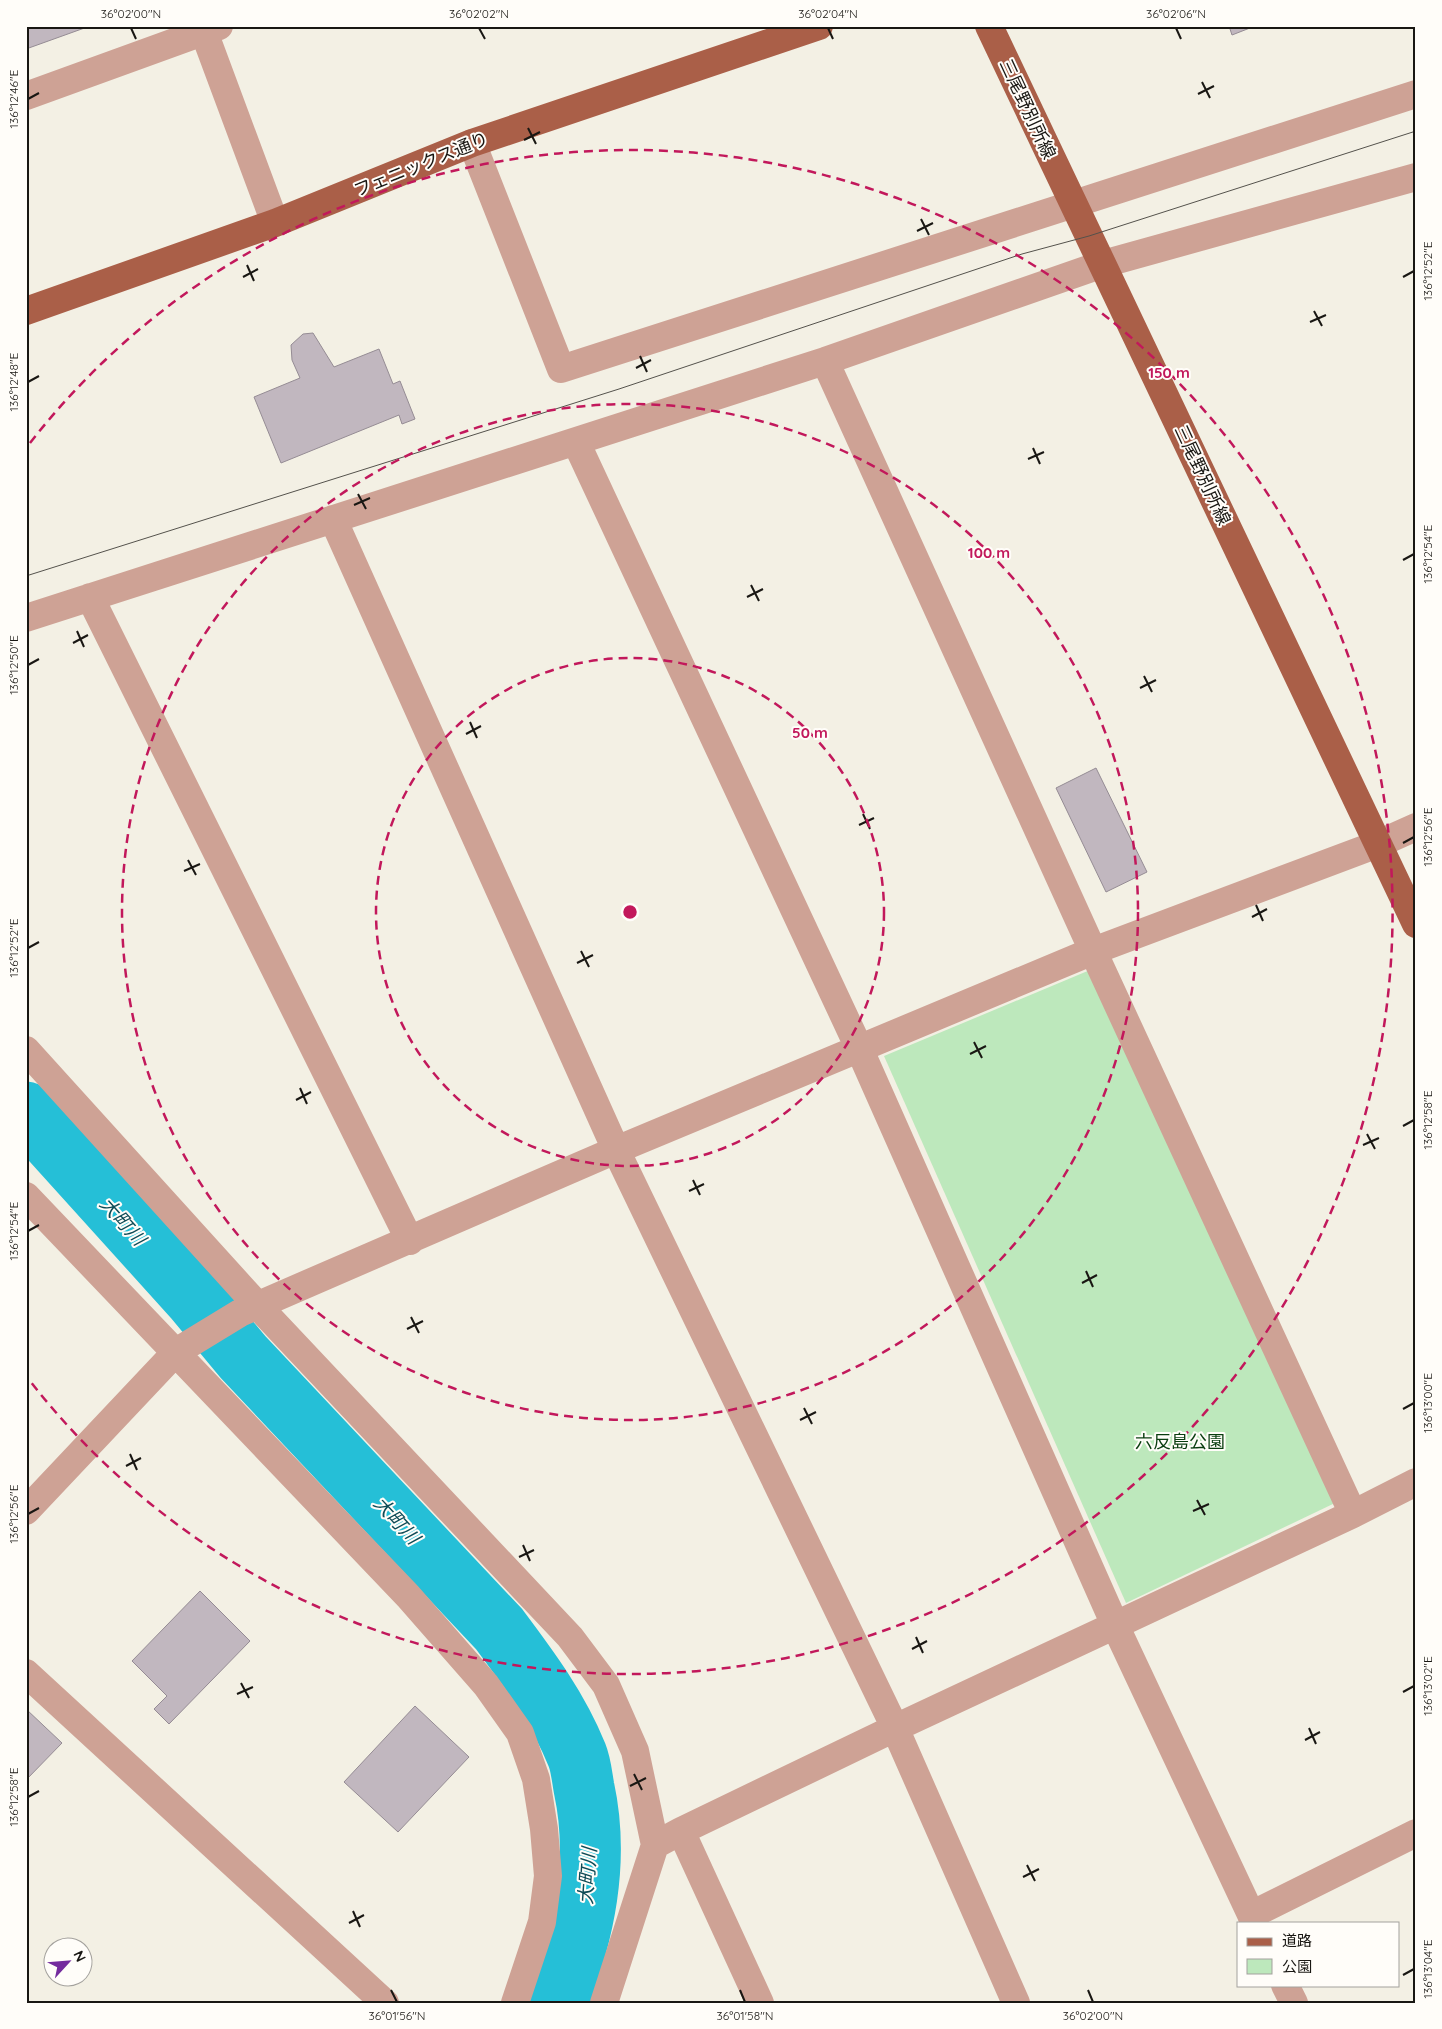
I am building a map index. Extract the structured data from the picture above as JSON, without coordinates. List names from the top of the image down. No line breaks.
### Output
{"streets":{"main road":["三尾野別所線","フェニックス通り"]},"water":["大町川"],"parks":["六反島公園"],"legend":["道路","公園"],"north":"top right","coordinates":["36°02'00\"N","36°02'02\"N","36°02'04\"N","36°02'06\"N","136°12'46\"E","136°12'52\"E","136°12'48\"E","136°12'54\"E","136°12'50\"E","136°12'56\"E","136°12'58\"E","136°13'00\"E","136°13'02\"E","136°13'04\"E","36°01'56\"N","36°01'58\"N"],"rings":["150 m","100 m","50 m"]}
